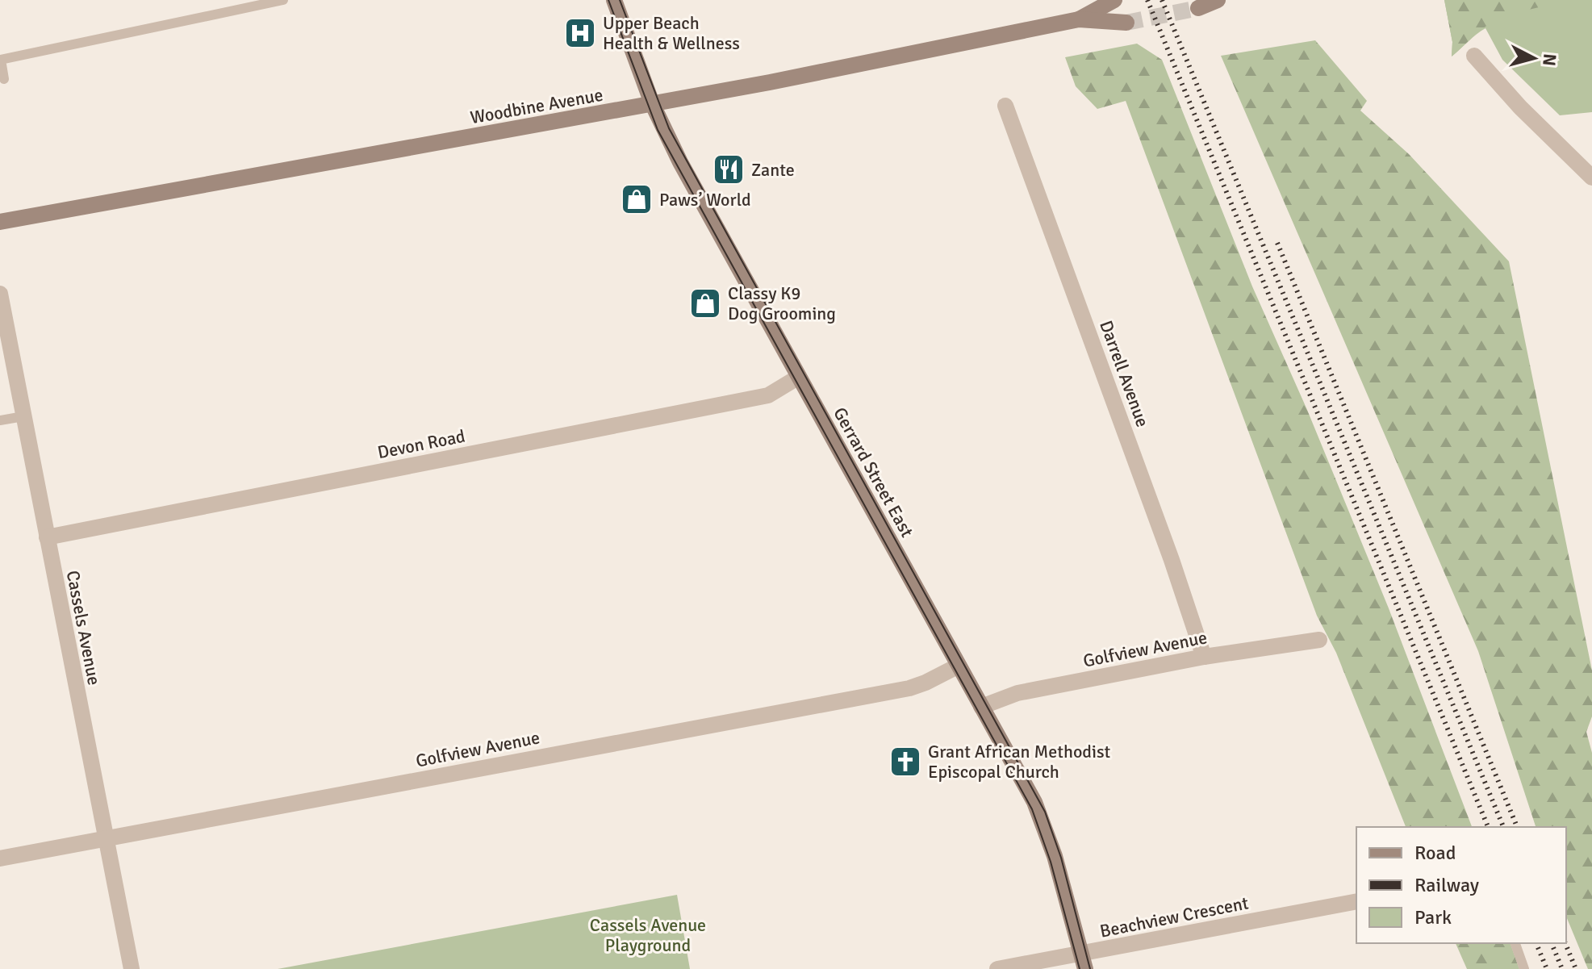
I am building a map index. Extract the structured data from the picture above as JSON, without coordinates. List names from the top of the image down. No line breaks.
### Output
{"streets":{"main road":["Woodbine Avenue","Gerrard Street East"],"street":["Darrell Avenue","Devon Road","Cassels Avenue","Golfview Avenue","Beachview Crescent"]},"crossings":[["Woodbine Avenue","Gerrard Street East"],["Darrell Avenue","Golfview Avenue"],["Devon Road","Gerrard Street East"],["Devon Road","Cassels Avenue"],["Gerrard Street East","Golfview Avenue"],["Gerrard Street East","Beachview Crescent"],["Cassels Avenue","Golfview Avenue"]],"parks":["Cassels Avenue Playground"],"places":{"hospital":["Upper Beach Health & Wellness"],"restaurant":["Zante"],"shop":["Paws’ World","Classy K9 Dog Grooming"],"church":["Grant African Methodist Episcopal Church"]},"legend":["Road","Railway","Park"],"north":"right"}
